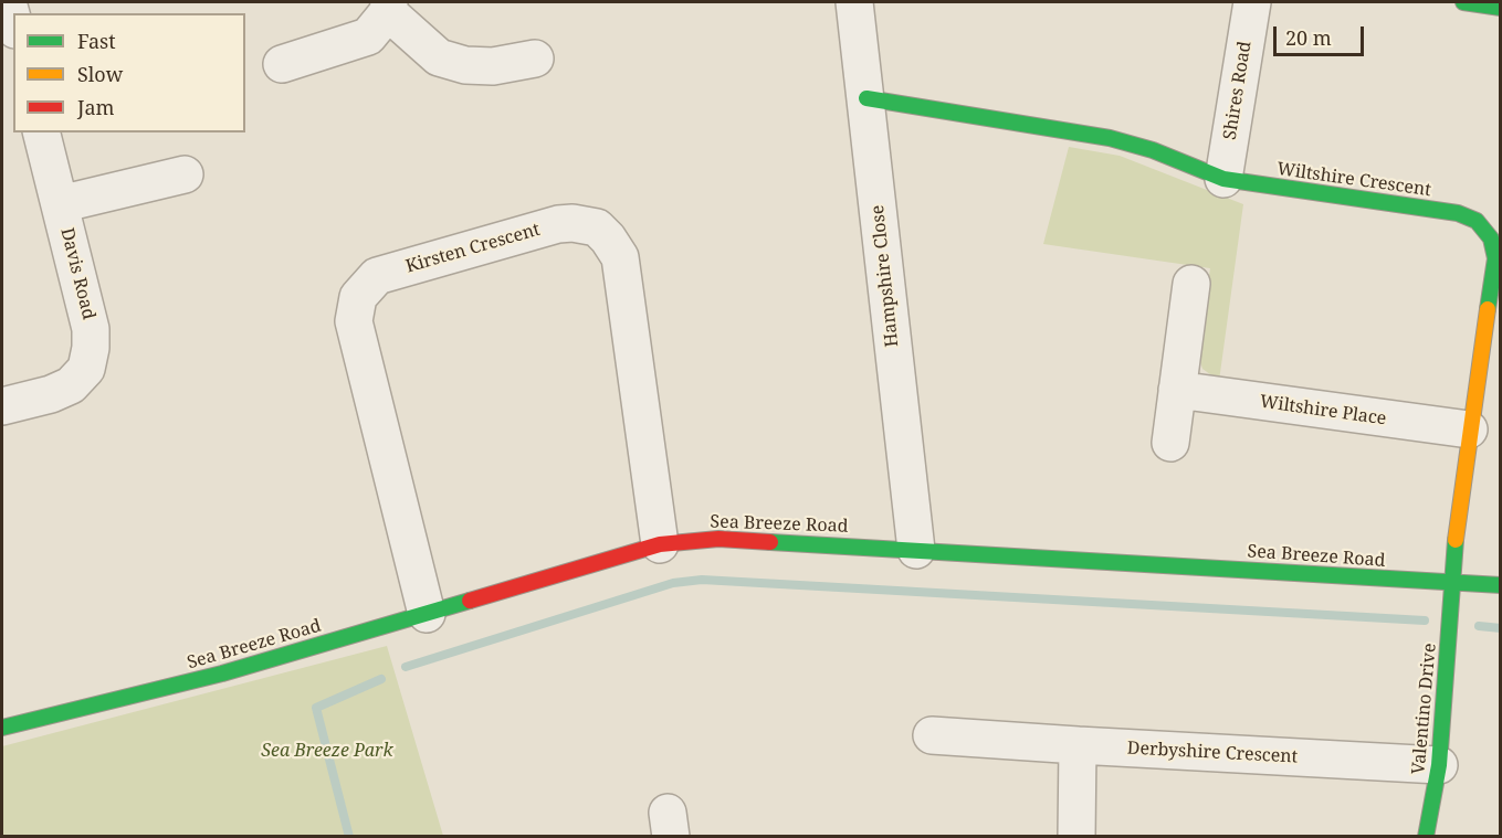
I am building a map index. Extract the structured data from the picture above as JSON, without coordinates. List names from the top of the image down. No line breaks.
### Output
{"streets":{"street":["Shires Road","Wiltshire Crescent","Kirsten Crescent","Davis Road","Hampshire Close","Wiltshire Place","Sea Breeze Road","Valentino Drive","Derbyshire Crescent"]},"crossings":[["Shires Road","Wiltshire Crescent"],["Wiltshire Crescent","Hampshire Close"],["Wiltshire Crescent","Wiltshire Place"],["Wiltshire Crescent","Sea Breeze Road"],["Wiltshire Crescent","Valentino Drive"],["Kirsten Crescent","Sea Breeze Road"],["Hampshire Close","Sea Breeze Road"],["Sea Breeze Road","Valentino Drive"],["Valentino Drive","Derbyshire Crescent"]],"parks":["Sea Breeze Park"],"legend":["Fast","Slow","Jam"],"scale_bar":"20 m"}
